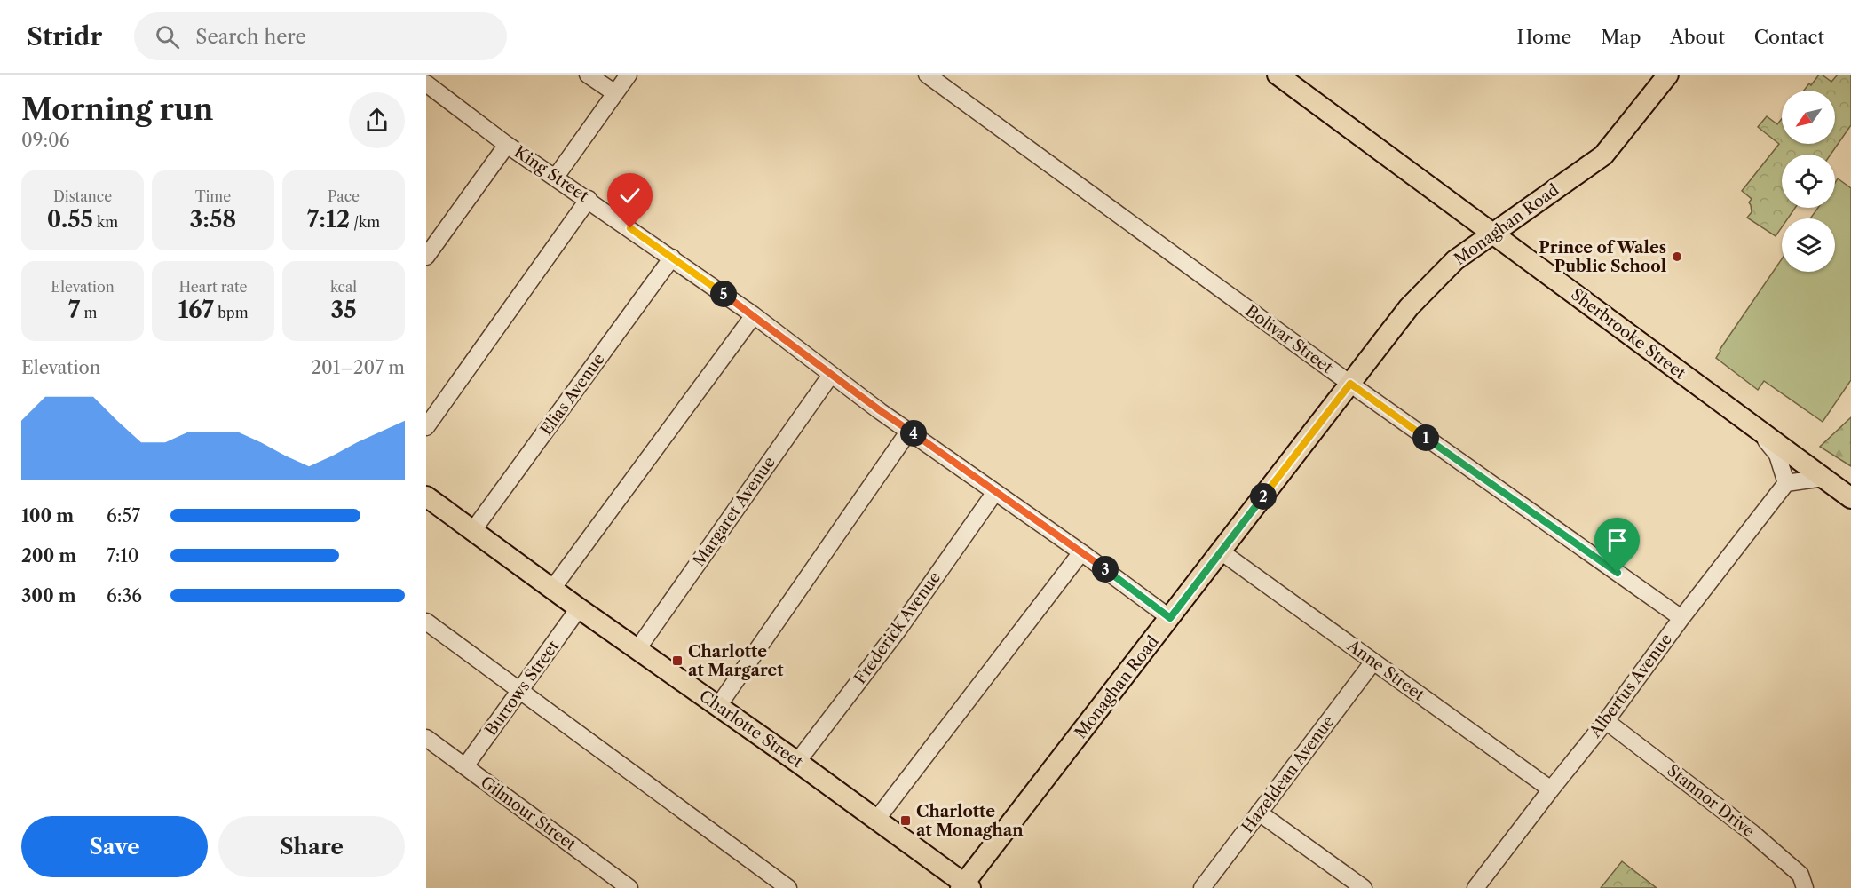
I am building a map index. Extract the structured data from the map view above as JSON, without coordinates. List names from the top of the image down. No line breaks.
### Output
{"streets":{"main road":["Monaghan Road","Sherbrooke Street","Charlotte Street"],"street":["King Street","Bolivar Street","Elias Avenue","Margaret Avenue","Frederick Avenue","Anne Street","Albertus Avenue","Burrows Street","Hazeldean Avenue","Stannor Drive","Gilmour Street"]},"crossings":[["King Street","Monaghan Road"],["King Street","Elias Avenue"],["King Street","Margaret Avenue"],["King Street","Frederick Avenue"],["Monaghan Road","Sherbrooke Street"],["Monaghan Road","Bolivar Street"],["Monaghan Road","Anne Street"],["Monaghan Road","Charlotte Street"],["Bolivar Street","Albertus Avenue"],["Elias Avenue","Charlotte Street"],["Margaret Avenue","Charlotte Street"],["Frederick Avenue","Charlotte Street"],["Anne Street","Albertus Avenue"],["Anne Street","Hazeldean Avenue"],["Albertus Avenue","Stannor Drive"],["Burrows Street","Charlotte Street"],["Burrows Street","Gilmour Street"]],"places":{"other":["Prince of Wales Public School"],"transit":["Charlotte at Margaret","Charlotte at Monaghan"]},"north":"bottom left","page":{"header":"Stridr","search":"Search here","nav":["Home","Map","About","Contact"],"heading":["Morning run","09:06"],"stats":[["Distance","0.55 km"],["Time","3:58"],["Pace","7:12 /km"],["Elevation","7 m"],["Heart rate","167 bpm"],["kcal","35"]],"pins":["5","4","1","2","3"],"chart":["Elevation","201–207 m"],"list":[{"name":"100 m","note":"6:57"},{"name":"200 m","note":"7:10"},{"name":"300 m","note":"6:36"}],"buttons":["Save","Share"]}}
